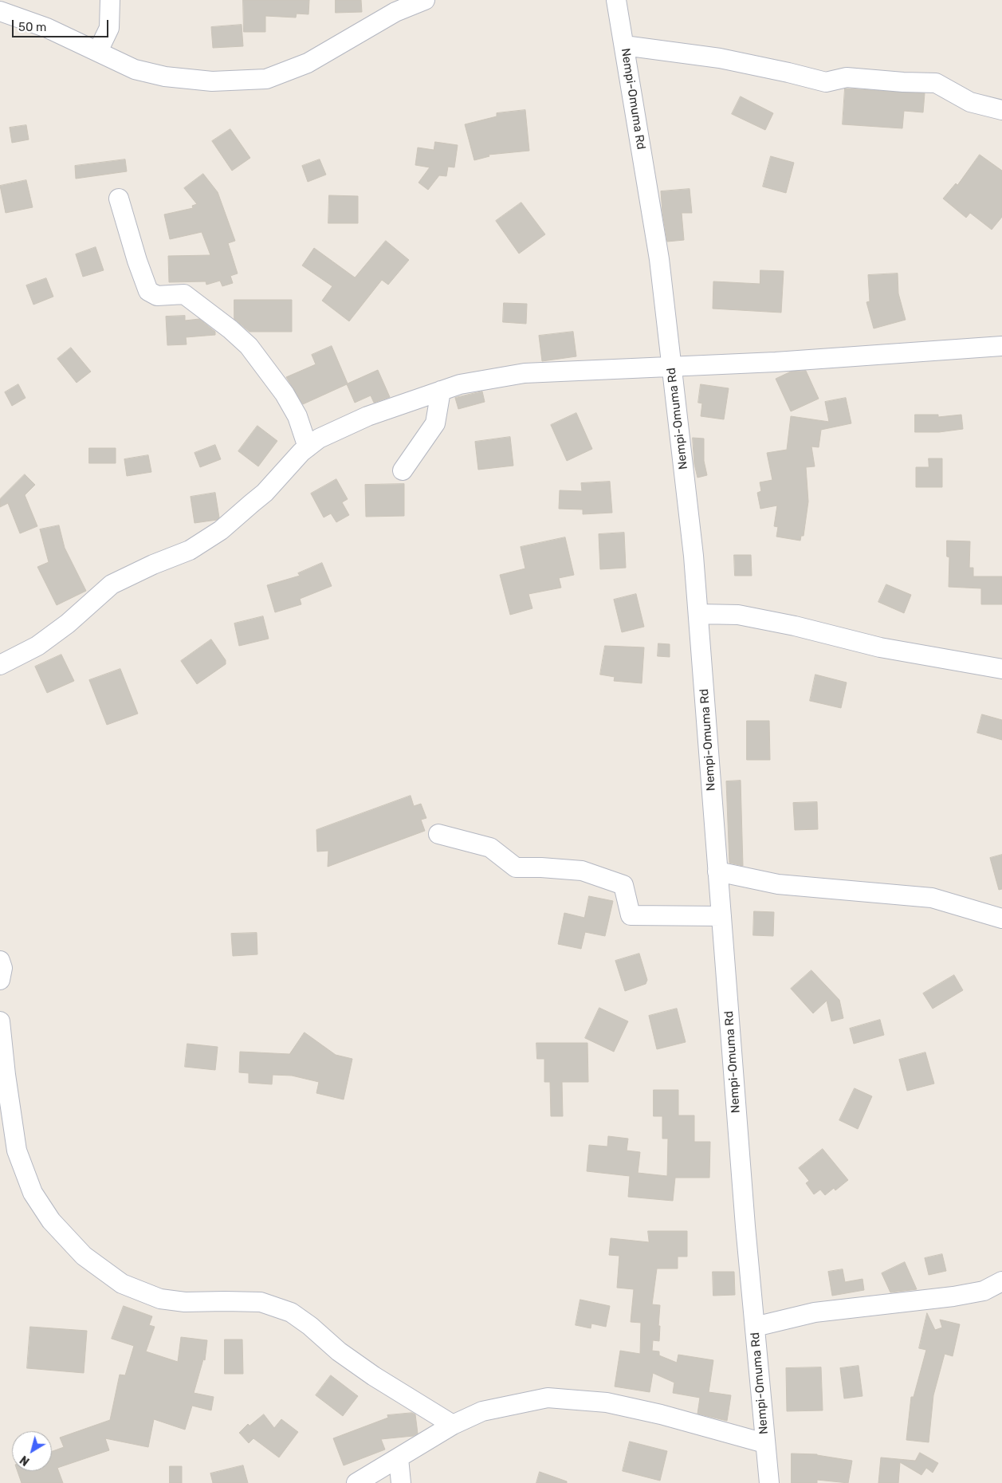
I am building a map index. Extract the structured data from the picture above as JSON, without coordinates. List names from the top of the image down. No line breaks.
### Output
{"streets":{"street":["Nempi-Omuma Rd"]},"scale_bar":"50 m","north":"bottom left"}
